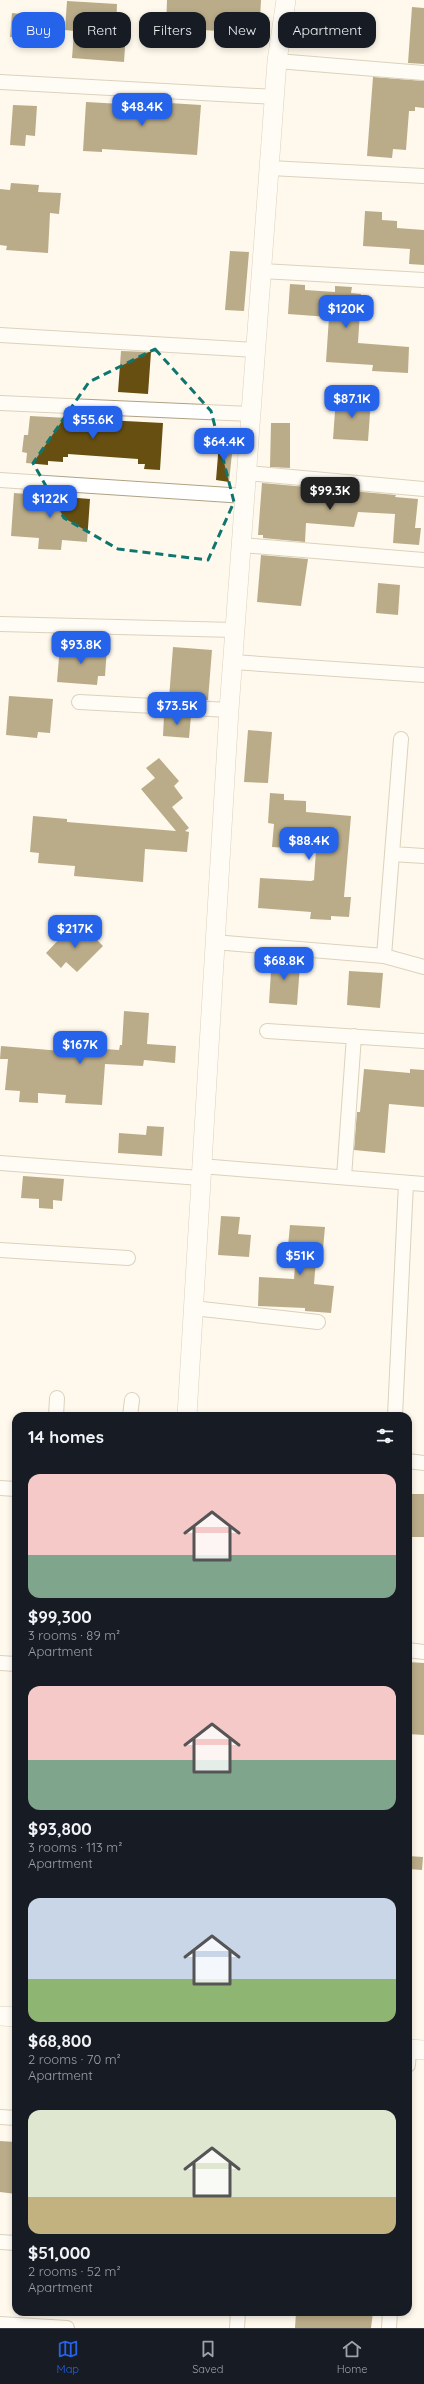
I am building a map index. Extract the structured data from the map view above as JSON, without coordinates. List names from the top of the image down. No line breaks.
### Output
{"page":{"chip":["Buy","Rent","Filters","New","Apartment"],"price":["$48.4K","$120K","$87.1K","$55.6K","$64.4K","$99.3K","$122K","$93.8K","$73.5K","$88.4K","$217K","$68.8K","$167K","$51K"],"heading":"14 homes","list":[{"name":"$99,300","note":"3 rooms · 89 m² · Apartment"},{"name":"$93,800","note":"3 rooms · 113 m² · Apartment"},{"name":"$68,800","note":"2 rooms · 70 m² · Apartment"},{"name":"$51,000","note":"2 rooms · 52 m² · Apartment"}],"tabs":["Map","Saved","Home"]}}
